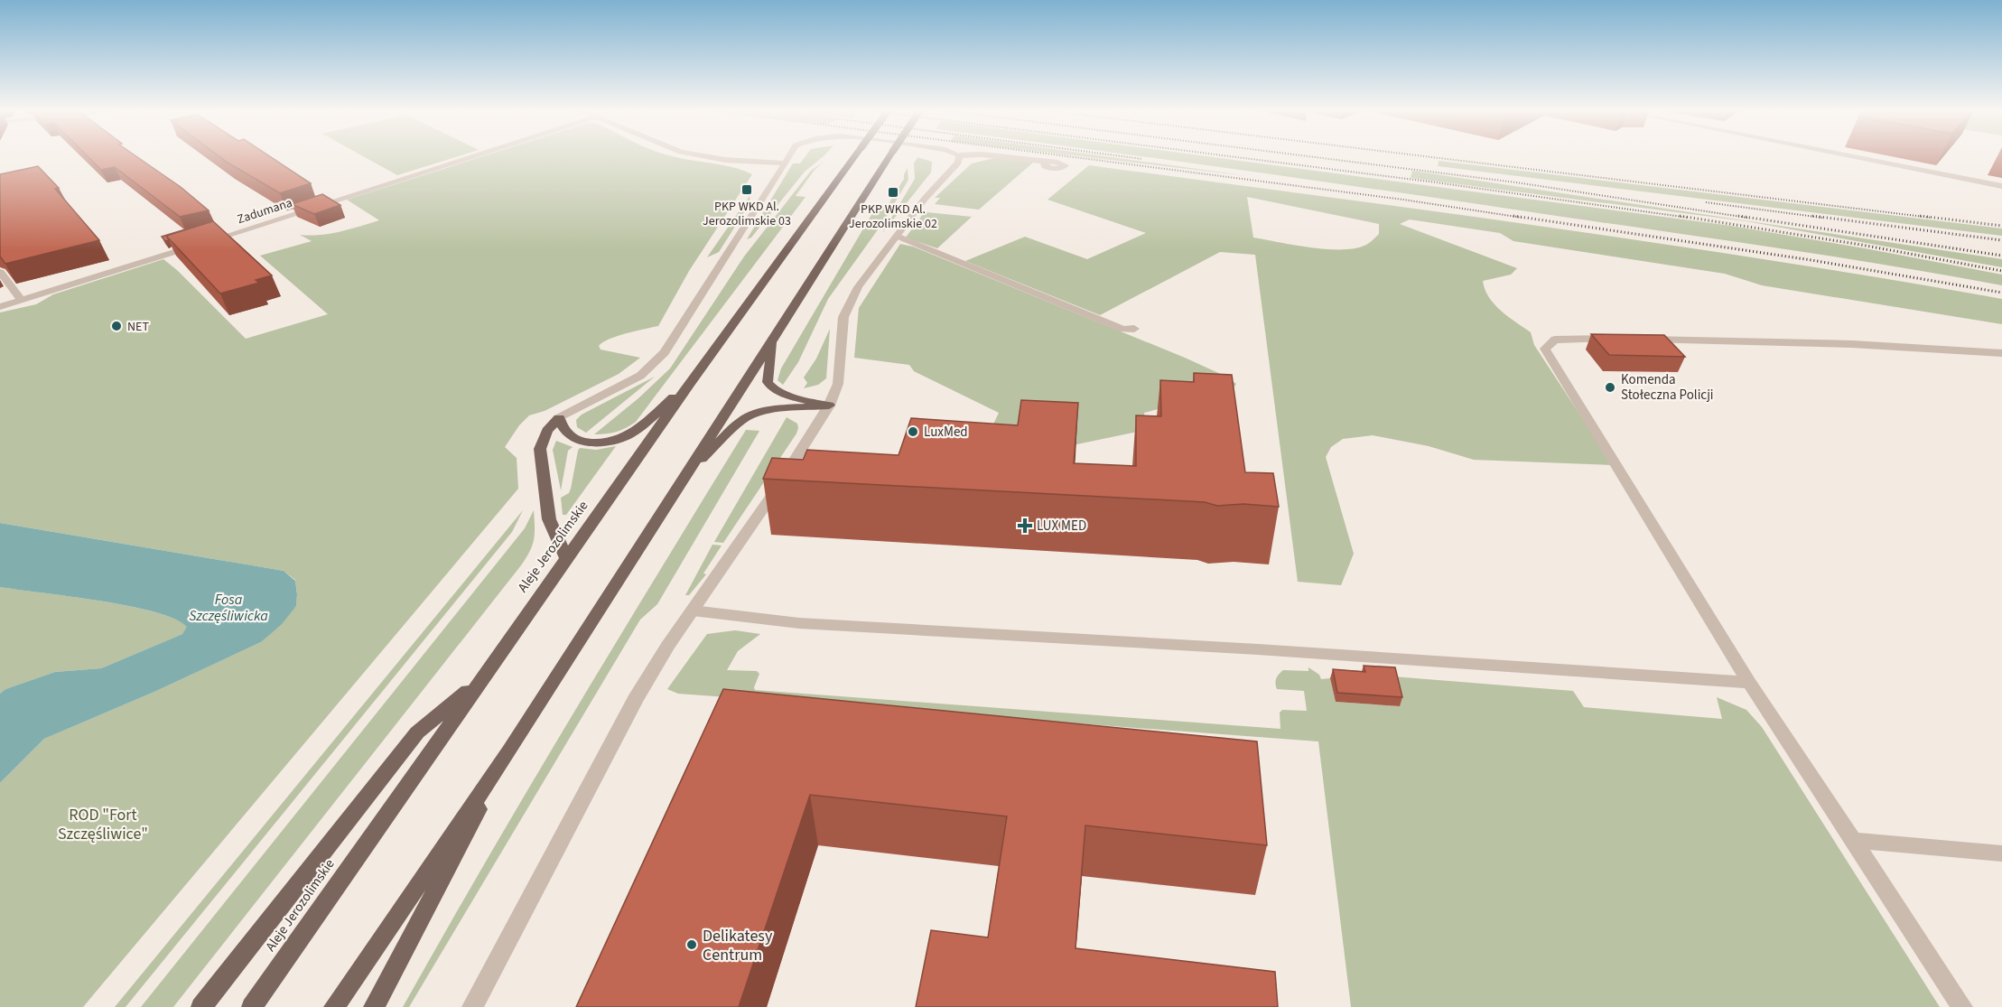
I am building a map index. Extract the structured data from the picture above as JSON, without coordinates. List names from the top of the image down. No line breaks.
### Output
{"streets":{"main road":["Aleje Jerozolimskie"],"street":["Zadumana"]},"water":["Fosa Szczęśliwicka"],"parks":["ROD \"Fort Szczęśliwice\""],"places":{"transit":["PKP WKD Al. Jerozolimskie 03","PKP WKD Al. Jerozolimskie 02"],"other":["NET","Komenda Stołeczna Policji","LuxMed","Delikatesy Centrum"],"health":["LUX MED"]}}
